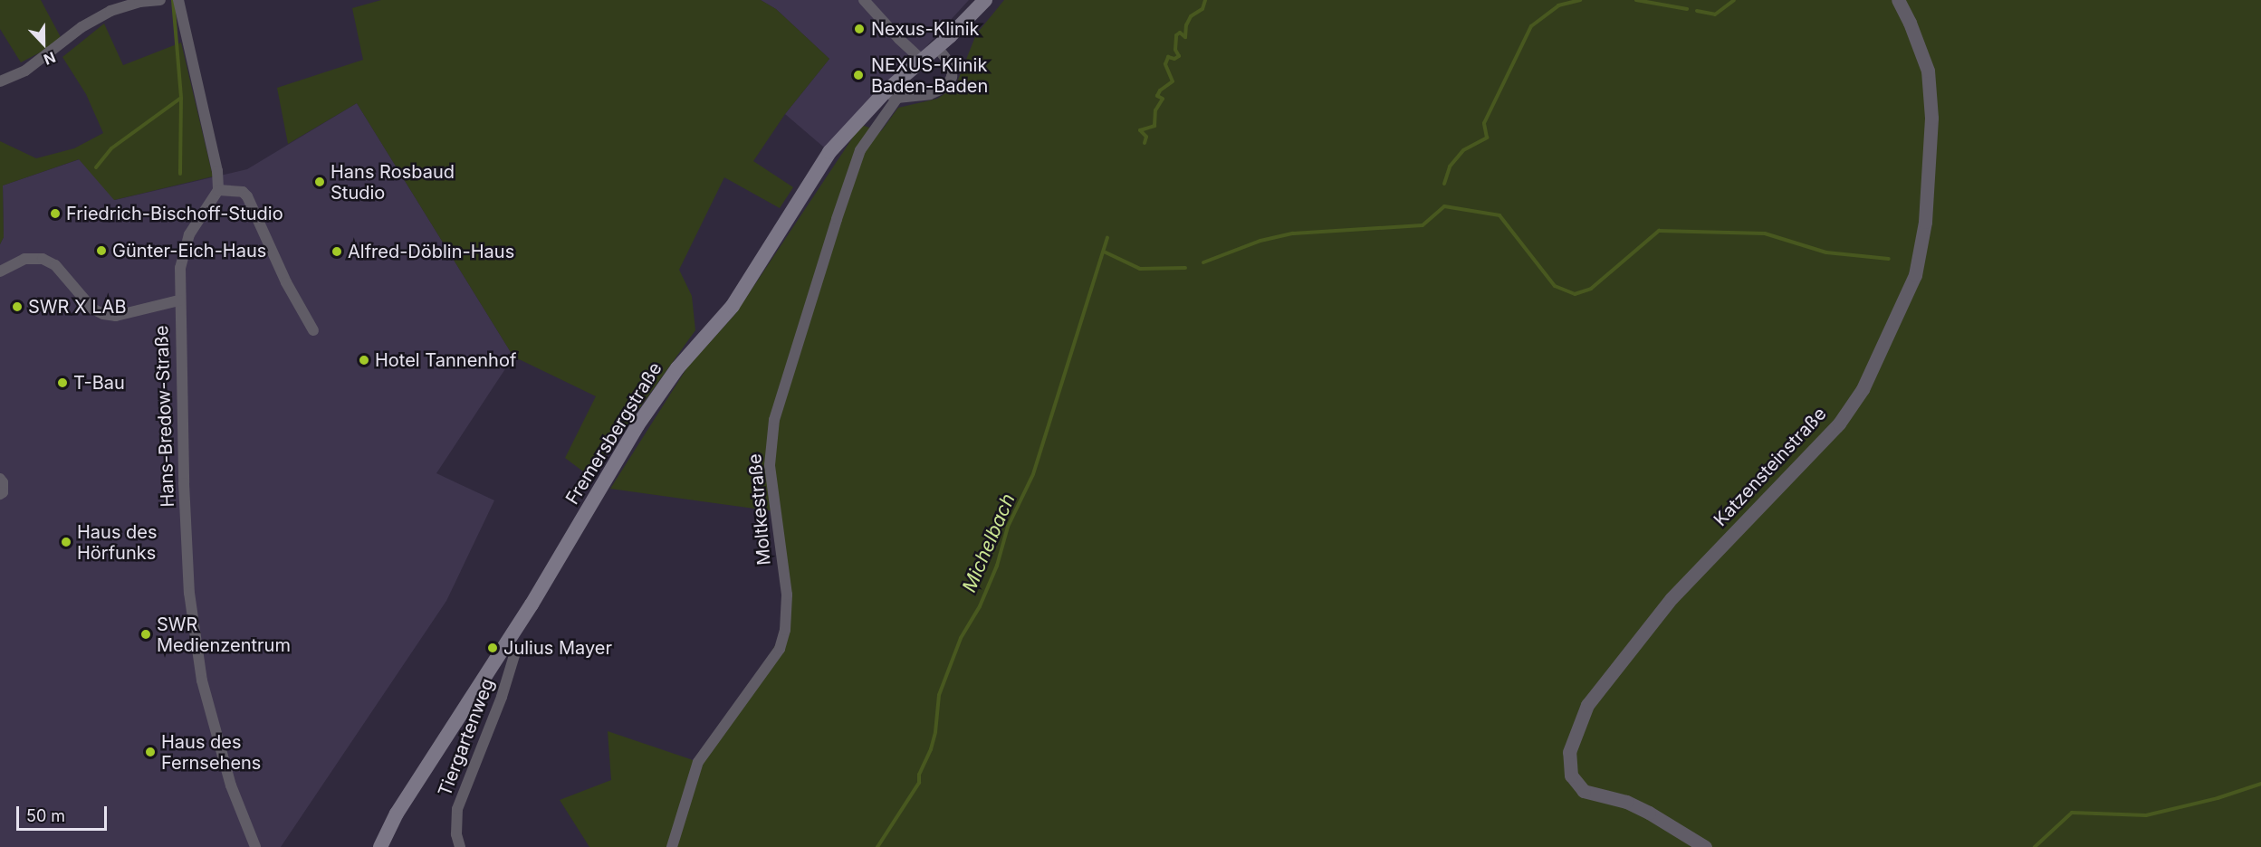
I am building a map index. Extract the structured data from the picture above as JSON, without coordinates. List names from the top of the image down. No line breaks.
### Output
{"streets":{"main road":["Fremersbergstraße"],"street":["Hans-Bredow-Straße","Katzensteinstraße","Moltkestraße","Tiergartenweg"]},"crossings":[["Fremersbergstraße","Moltkestraße"],["Fremersbergstraße","Tiergartenweg"]],"water":["Michelbach"],"places":["Nexus-Klinik","NEXUS-Klinik Baden-Baden","Hans Rosbaud Studio","Friedrich-Bischoff-Studio","Günter-Eich-Haus","Alfred-Döblin-Haus","SWR X LAB","Hotel Tannenhof","T-Bau","Haus des Hörfunks","SWR Medienzentrum","Julius Mayer","Haus des Fernsehens"],"scale_bar":"50 m","north":"bottom"}
